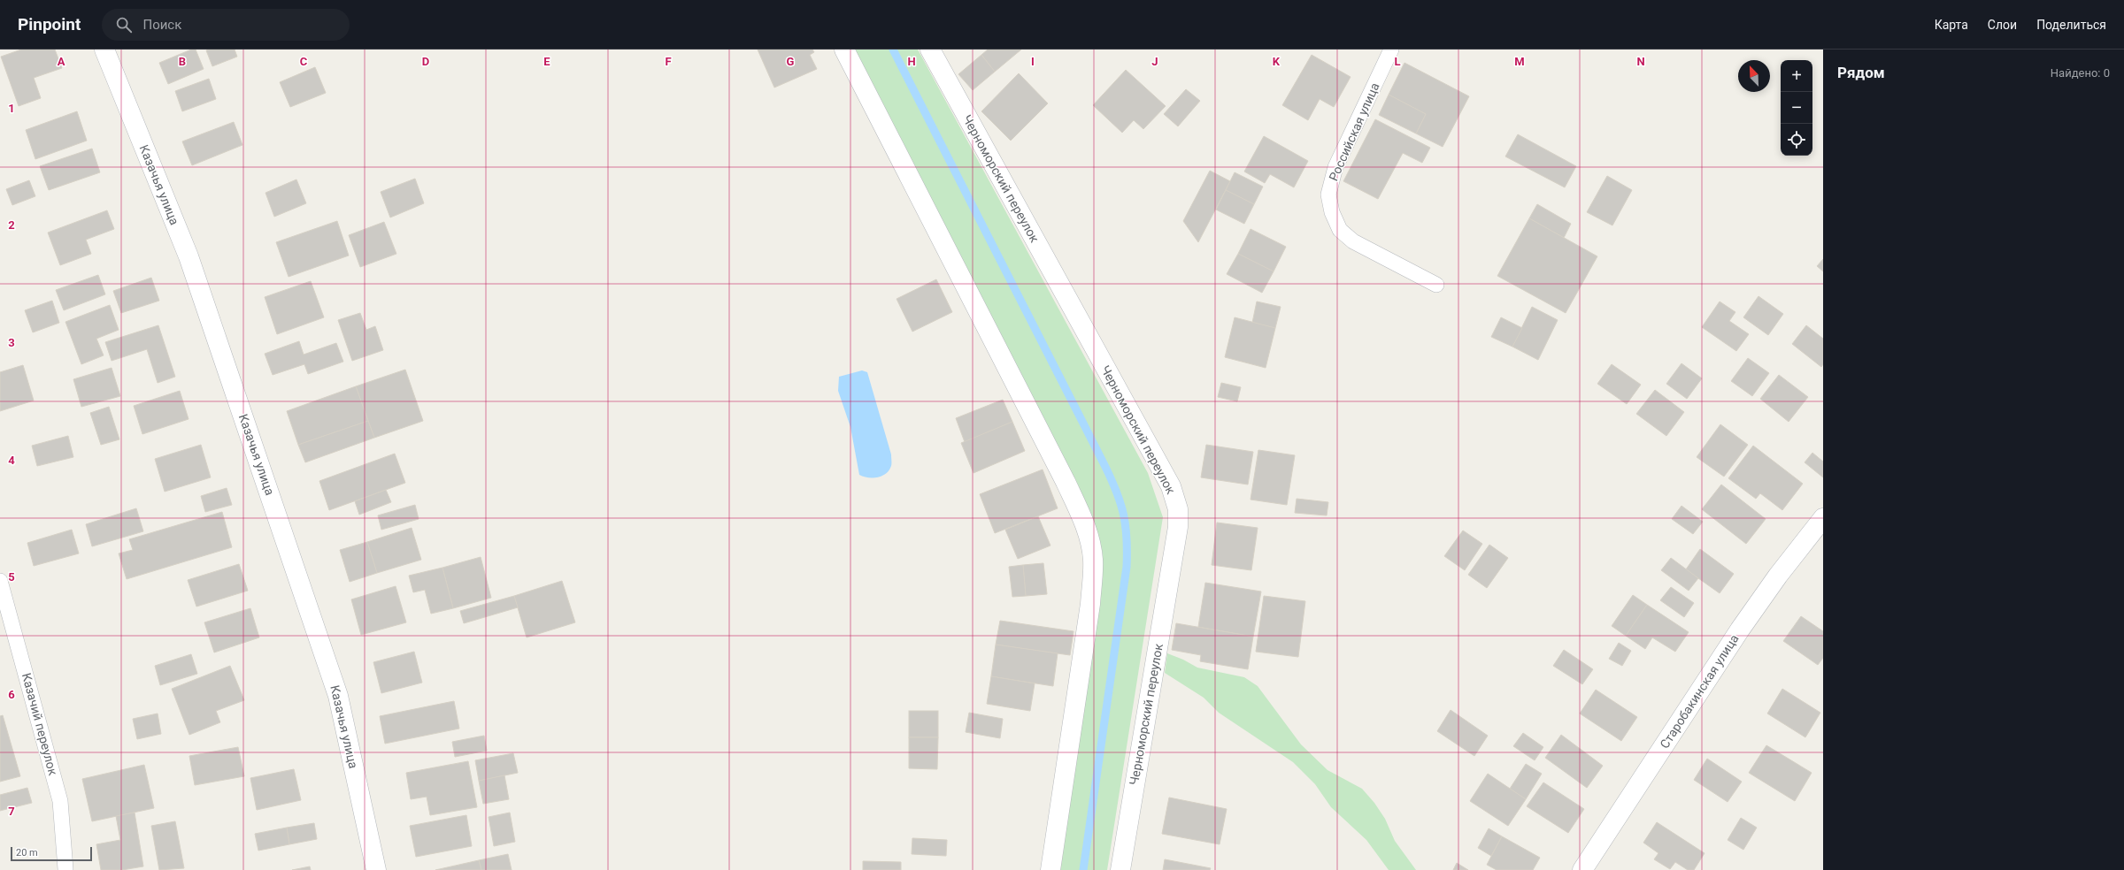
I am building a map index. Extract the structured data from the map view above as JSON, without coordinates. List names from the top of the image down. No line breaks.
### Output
{"streets":{"street":["Черноморский переулок","Казачья улица","Старобакинская улица"],"lane":["Российская улица","Казачий переулок"]},"scale_bar":"20 m","north":"top left","page":{"header":"Pinpoint","search":"Поиск","nav":["Карта","Слои","Поделиться"],"heading":["Рядом","Найдено: 0"],"map_buttons":["+","−"],"scale":"20 m"},"grid":{"columns":["A","B","C","D","E","F","G","H","I","J","K","L","M","N"],"rows":["1","2","3","4","5","6","7"]}}
